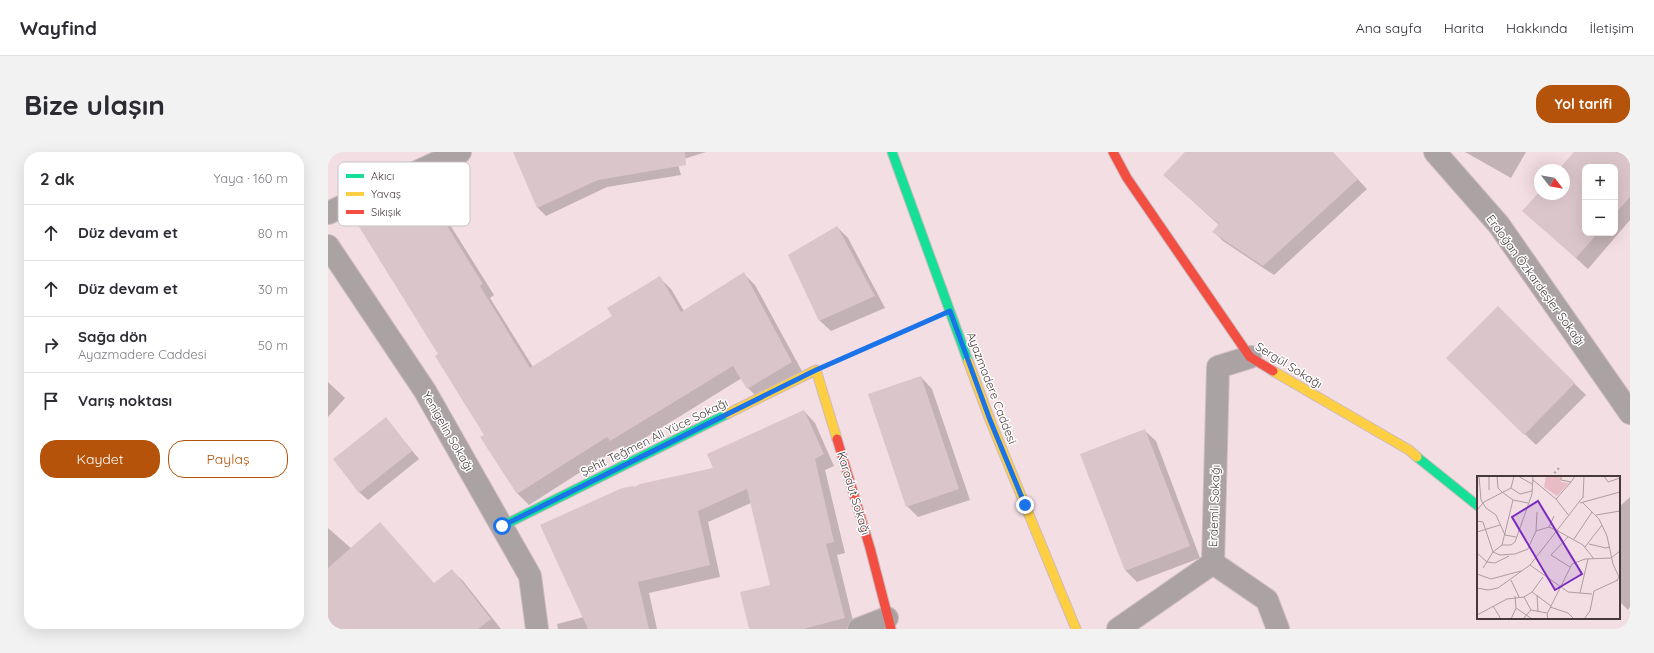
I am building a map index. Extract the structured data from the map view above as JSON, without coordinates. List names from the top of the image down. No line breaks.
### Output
{"streets":{"street":["Erdoğan Özkardeşler Sokağı","Sergül Sokağı","Ayazmadere Caddesi","Yenigelin Sokağı","Şehit Teğmen Ali Yüce Sokağı","Karadut Sokağı","Erdemli Sokağı"]},"crossings":[["Sergül Sokağı","Erdemli Sokağı"],["Yenigelin Sokağı","Şehit Teğmen Ali Yüce Sokağı"],["Şehit Teğmen Ali Yüce Sokağı","Karadut Sokağı"]],"legend":["Akıcı","Yavaş","Sıkışık"],"north":"bottom right","page":{"header":"Wayfind","nav":["Ana sayfa","Harita","Hakkında","İletişim"],"buttons":["Yol tarifi",["Kaydet","Paylaş"]],"title":"Bize ulaşın","heading":["2 dk","Yaya · 160 m"],"map_buttons":["+","−"],"list":[["Düz devam et","80 m"],["Düz devam et","30 m"],["Sağa dön","Ayazmadere Caddesi","50 m"],"Varış noktası"]}}
